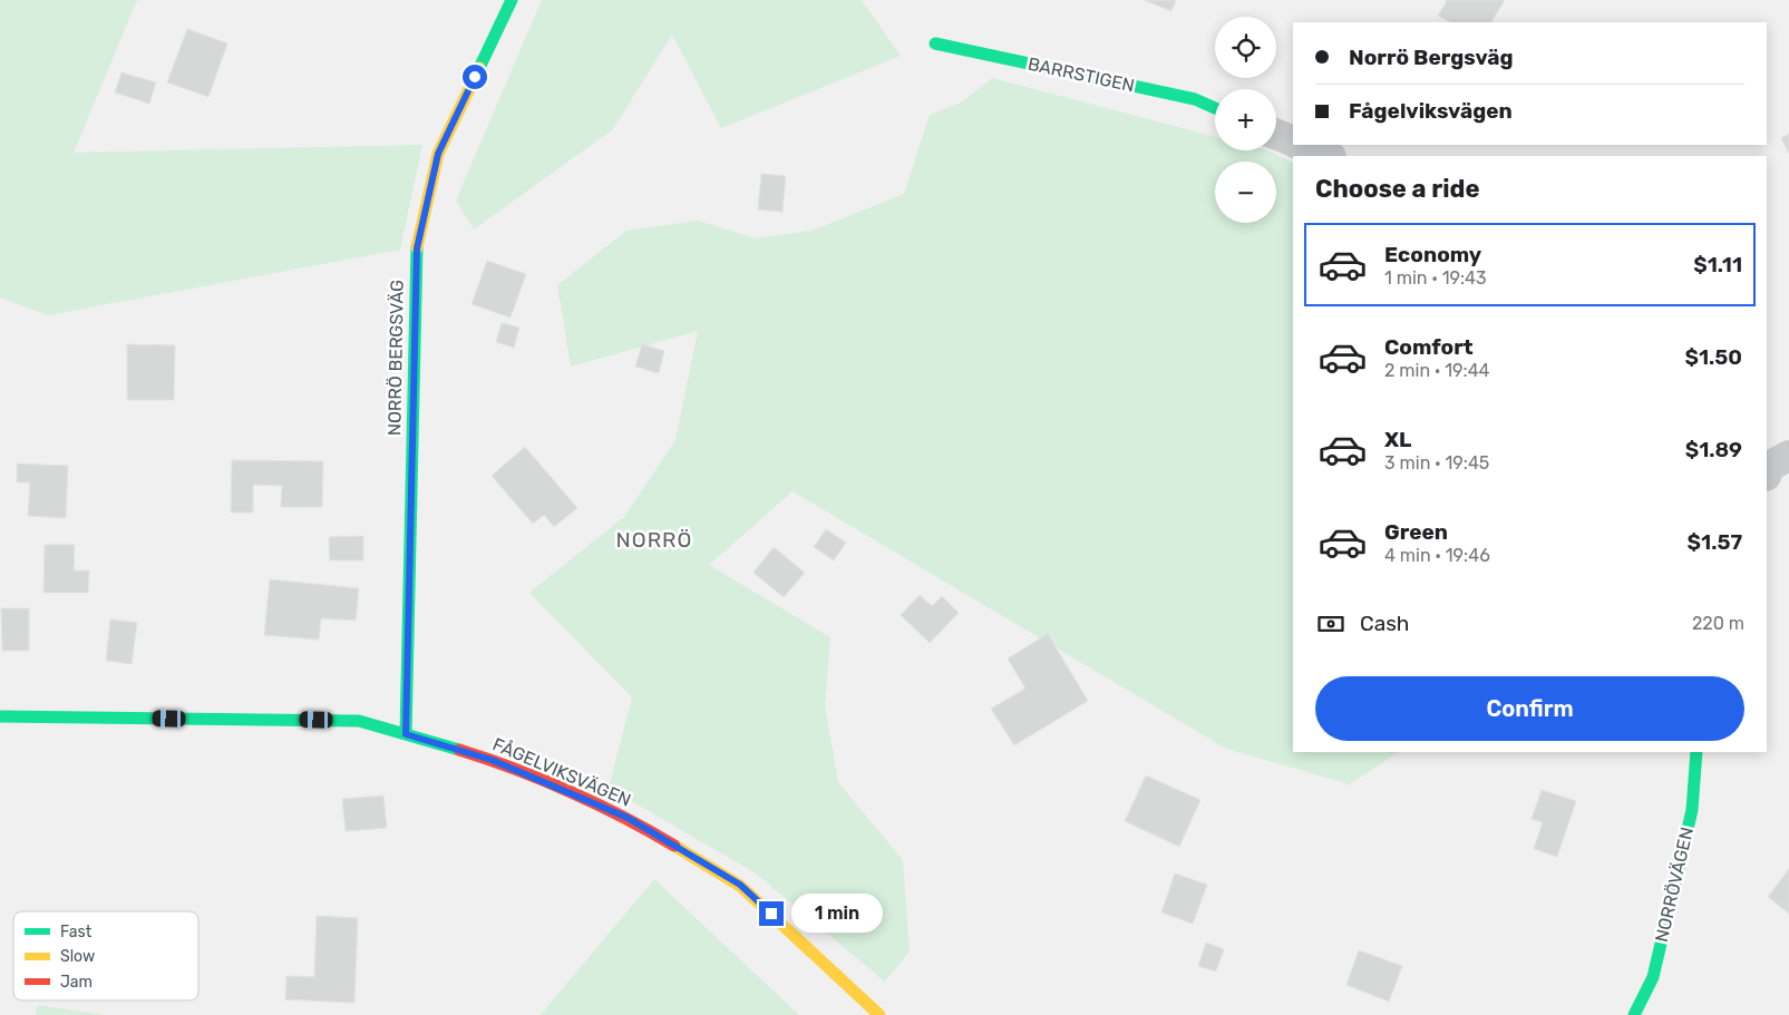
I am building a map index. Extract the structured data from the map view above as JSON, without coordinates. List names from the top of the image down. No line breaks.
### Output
{"streets":{"street":["BARRSTIGEN","NORRÖ BERGSVÄG","FÅGELVIKSVÄGEN","NORRÖVÄGEN"]},"crossings":[["NORRÖ BERGSVÄG","FÅGELVIKSVÄGEN"]],"districts":["NORRÖ"],"legend":["Fast","Slow","Jam"],"page":{"map_buttons":["+","−"],"banner":["Norrö Bergsväg","Fågelviksvägen"],"heading":"Choose a ride","list":[{"name":"Economy","note":"1 min · 19:43","value":"$1.11"},{"name":"Comfort","note":"2 min · 19:44","value":"$1.50"},{"name":"XL","note":"3 min · 19:45","value":"$1.89"},{"name":"Green","note":"4 min · 19:46","value":"$1.57"}],"pay":["Cash","220 m"],"buttons":"Confirm","bubble":"1 min"}}
